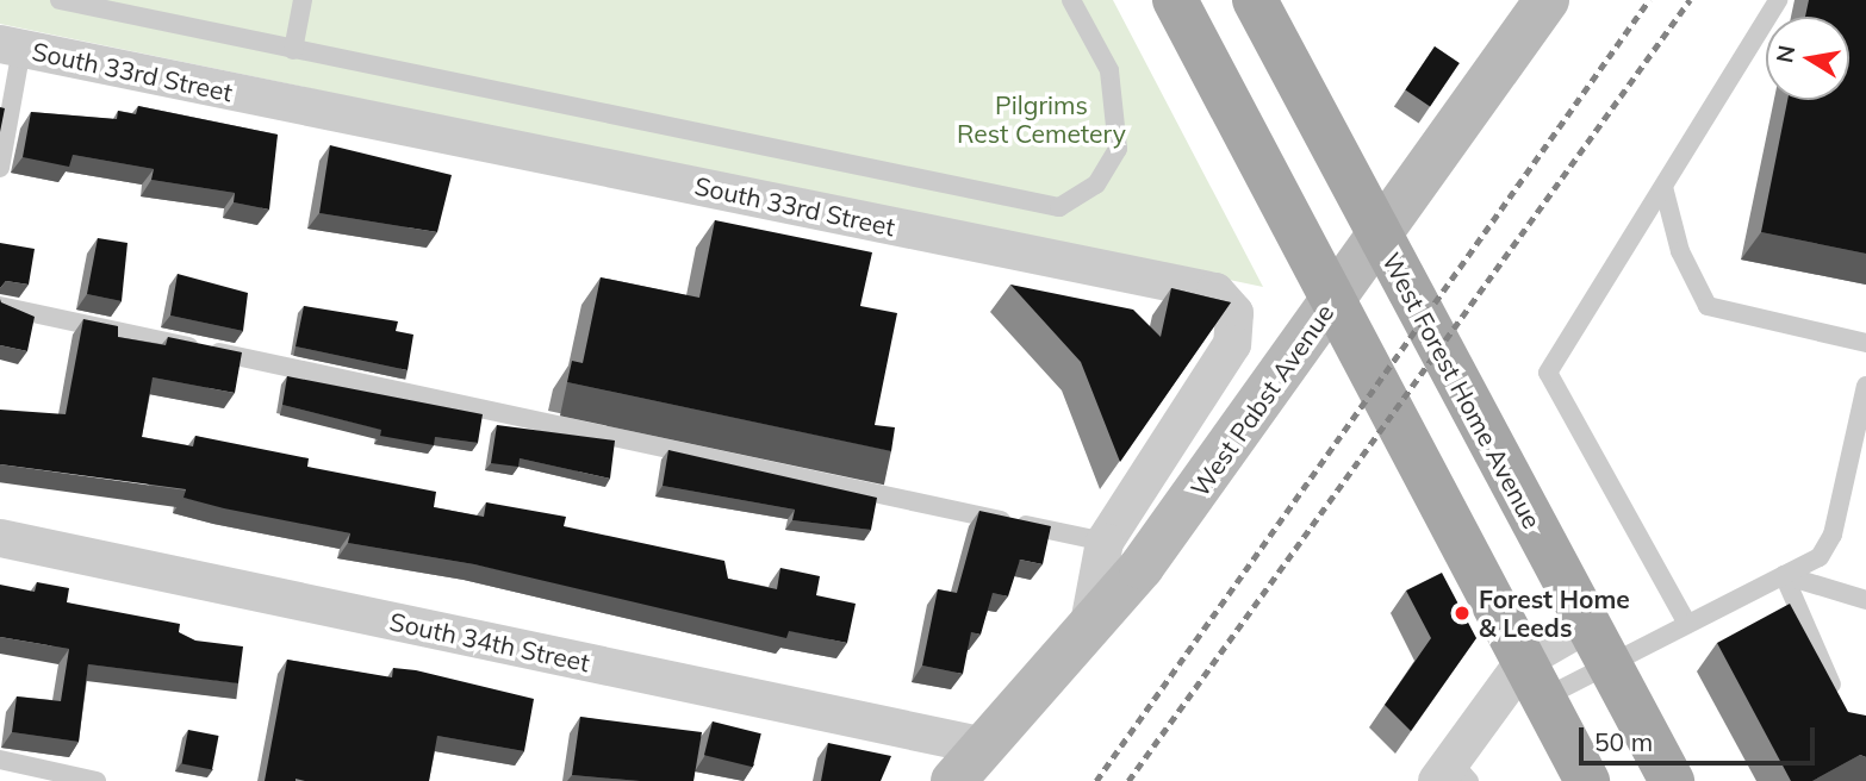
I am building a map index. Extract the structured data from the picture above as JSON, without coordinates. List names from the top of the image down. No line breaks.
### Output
{"streets":{"main road":["West Forest Home Avenue"],"street":["South 33rd Street","West Pabst Avenue","South 34th Street"]},"crossings":[["South 33rd Street","West Pabst Avenue"],["West Pabst Avenue","South 34th Street"]],"parks":["Pilgrims Rest Cemetery"],"places":["Forest Home & Leeds"],"scale_bar":"50 m","north":"left"}
